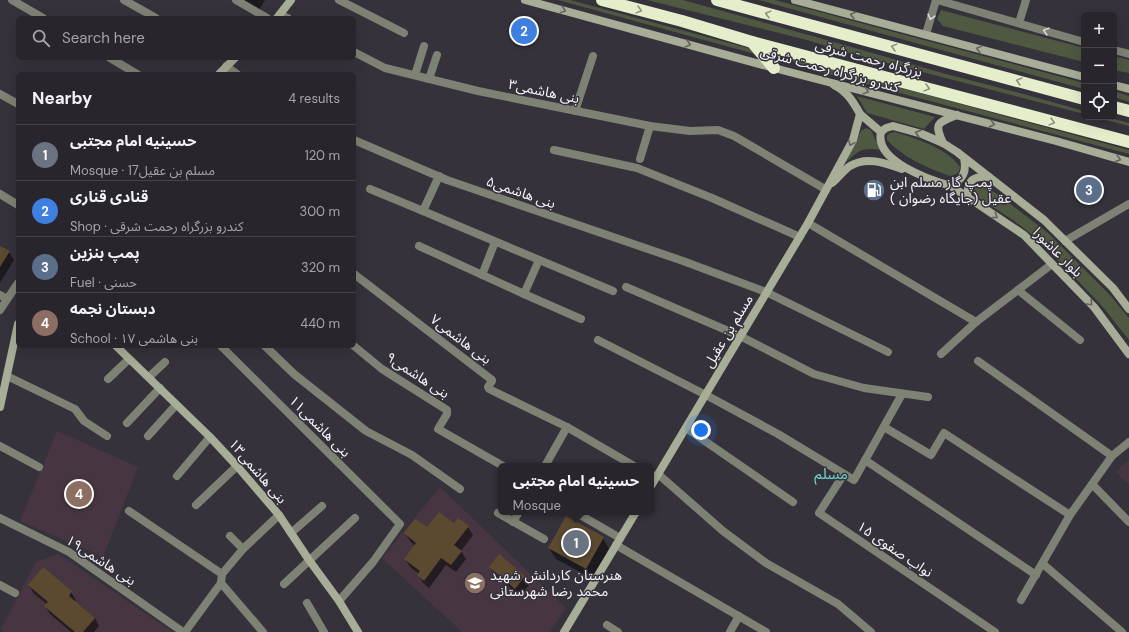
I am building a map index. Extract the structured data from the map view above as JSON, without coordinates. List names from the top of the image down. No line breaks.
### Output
{"streets":{"highway":["بزرگراه رحمت شرقی"],"street":["کندرو بزرگراه رحمت شرقی","بنی هاشمی۳","بنی هاشمی۵","بلوار عاشورا","مسلم بن عقیل","بنی هاشمی۷","بنی هاشمی۹","بنی هاشمی۱۱","بنی هاشمی۱۳","نواب صفوی ۱۵","بنی هاشمی۱۹"]},"crossings":[["بنی هاشمی۳","مسلم بن عقیل"],["بنی هاشمی۵","مسلم بن عقیل"],["بنی هاشمی۱۱","بنی هاشمی۱۳"]],"districts":["مسلم"],"places":{"fuel station":["پمپ گاز مسلم ابن عقیل (جایگاه رضوان )"],"school or university":["هنرستان کاردانش شهید محمد رضا شهرستانی"]},"page":{"map_buttons":["+","−"],"pins":["2","3","4","1"],"search":"Search here","heading":["Nearby","4 results"],"list":[{"mark":"1","name":"حسینیه امام مجتبی","note":"Mosque · مسلم بن عقیل17","value":"120 m"},{"mark":"2","name":"قنادی قناری","note":"Shop · کندرو بزرگراه رحمت شرقی","value":"300 m"},{"mark":"3","name":"پمپ بنزین","note":"Fuel · حسنی","value":"320 m"},{"mark":"4","name":"دبستان نجمه","note":"School · ۱۷ بنی هاشمی","value":"440 m"}],"popup":["حسینیه امام مجتبی","Mosque"]}}
